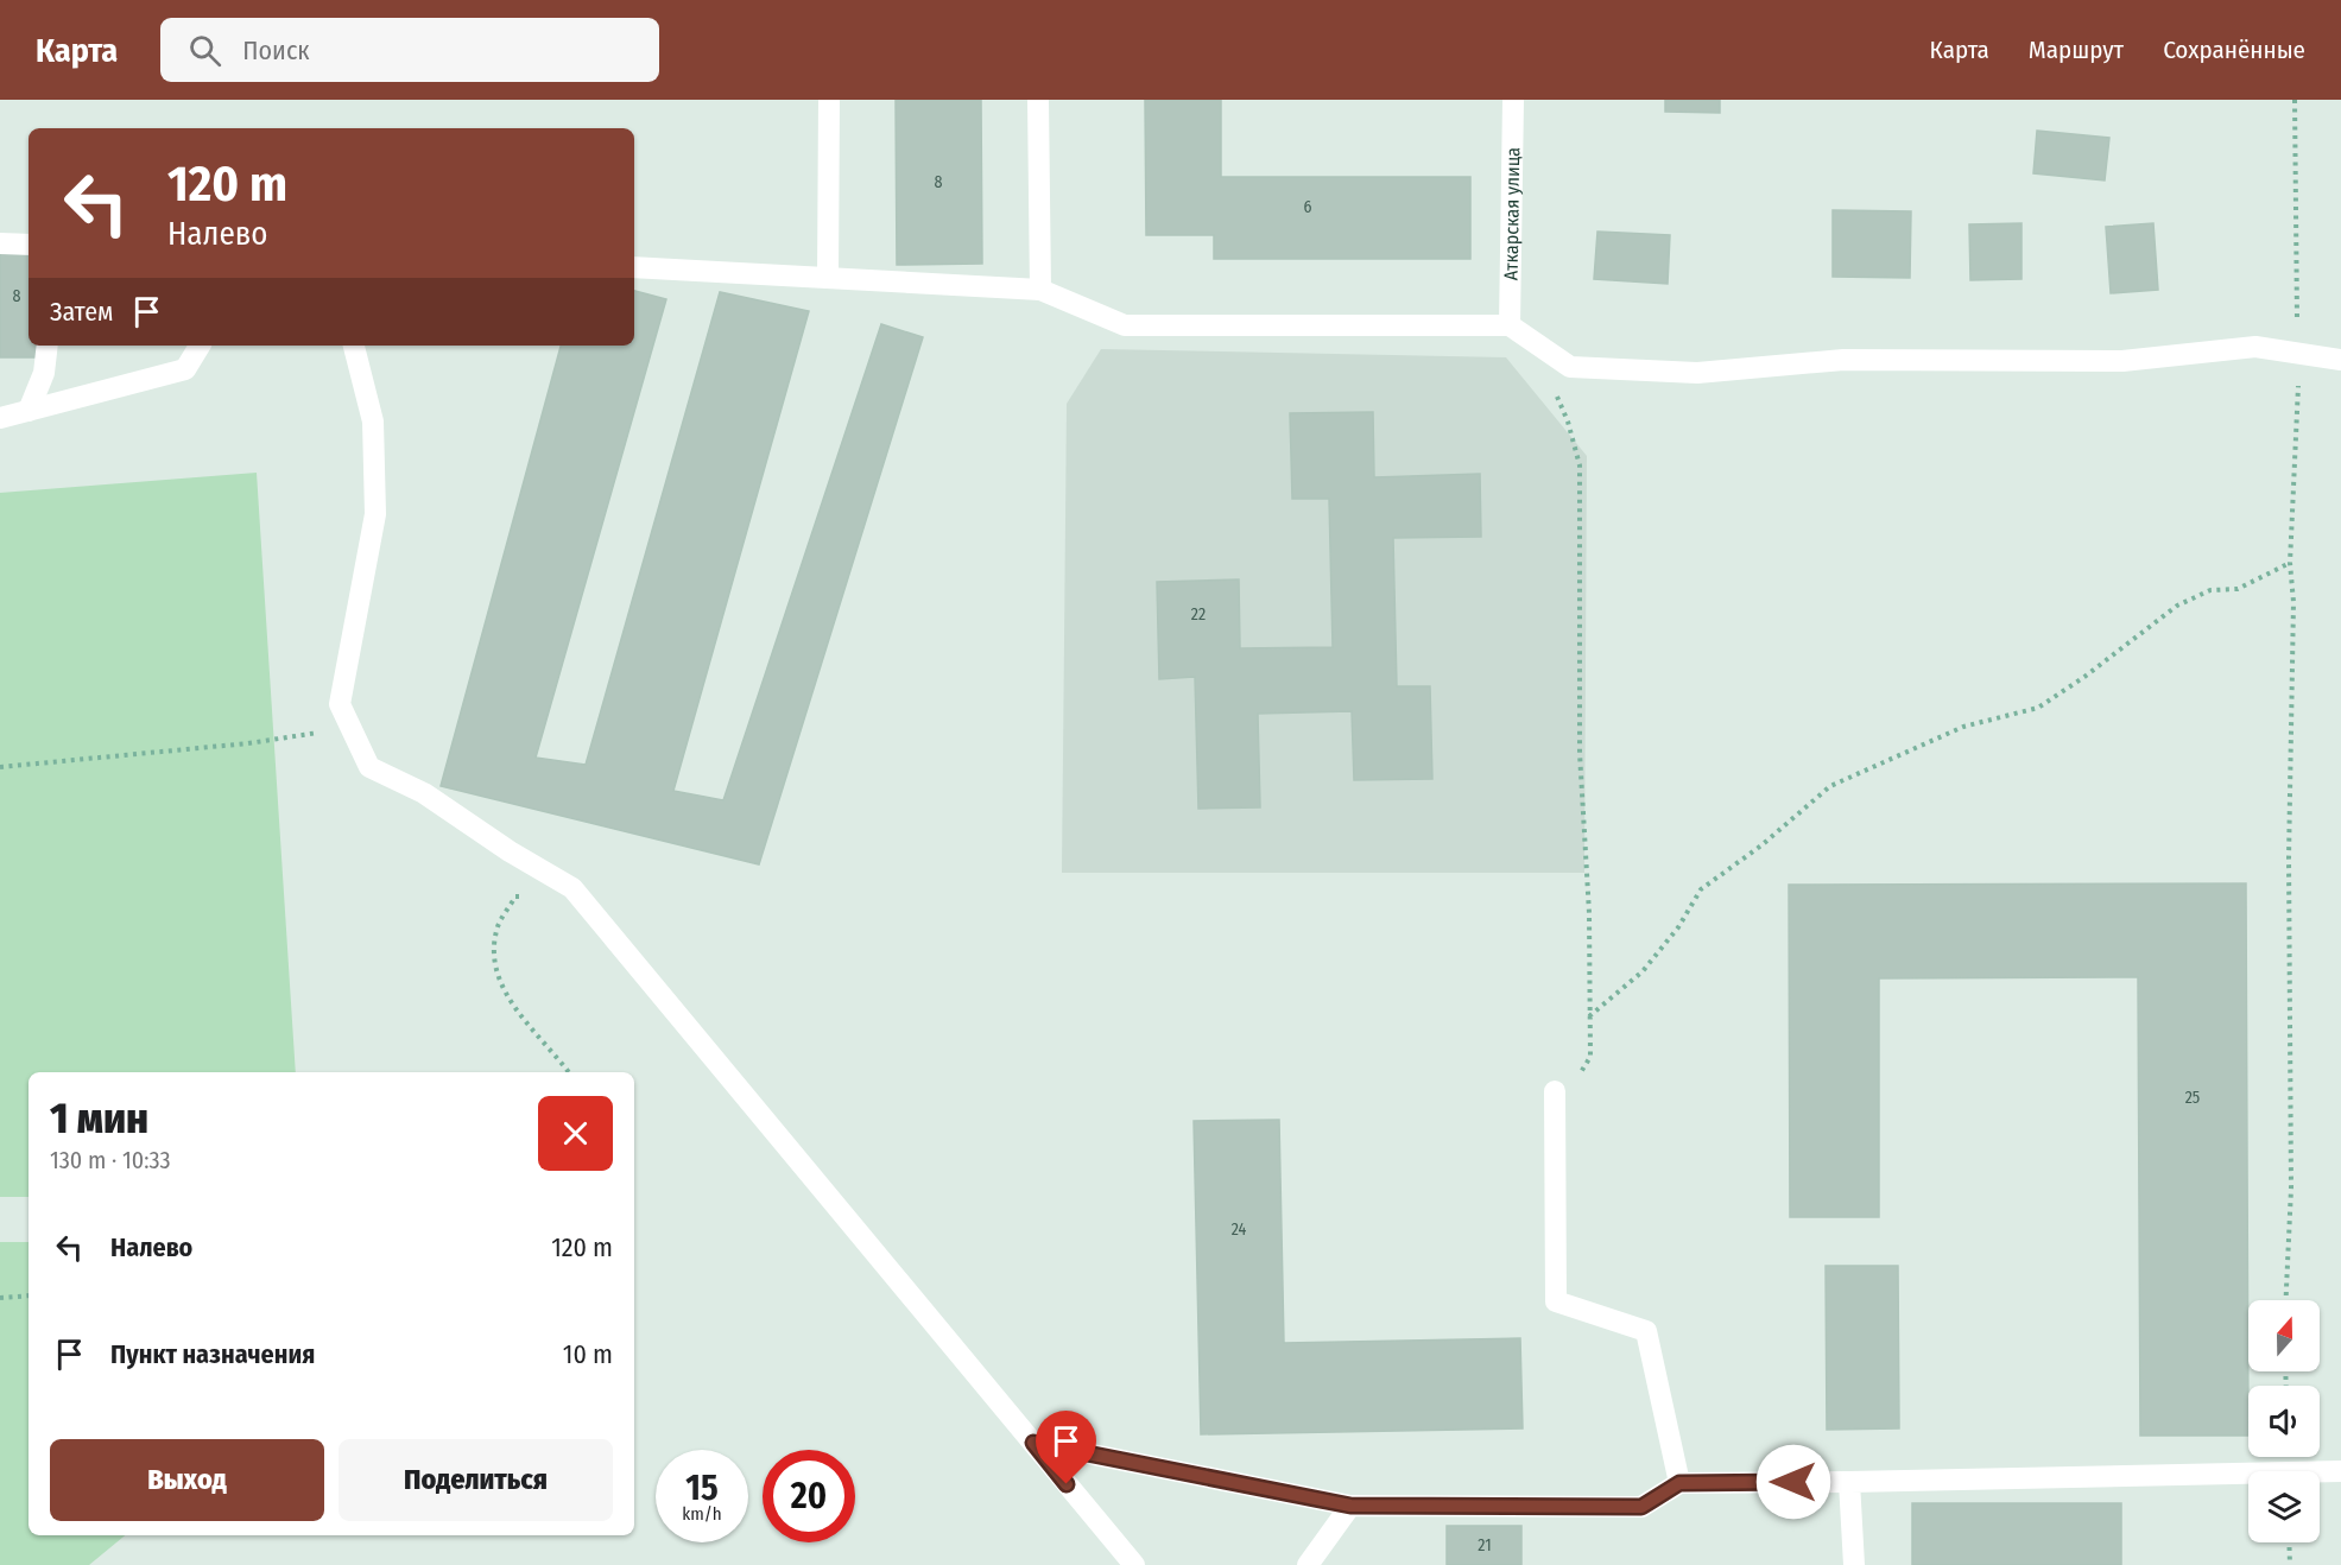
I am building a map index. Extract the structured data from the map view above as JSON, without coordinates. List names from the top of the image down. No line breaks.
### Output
{"streets":{"lane":["Аткарская улица"]},"house_numbers":["8","6","8","22","25","24","21"],"north":"top","page":{"header":"Карта","search":"Поиск","nav":["Карта","Маршрут","Сохранённые"],"turn":["120 m","Налево"],"then":"Затем","heading":["1 мин","130 m · 10:33"],"list":[{"name":"Налево","value":"120 m"},{"name":"Пункт назначения","value":"10 m"}],"buttons":["Выход","Поделиться"],"speed":"15 km/h","limit":"20"}}
